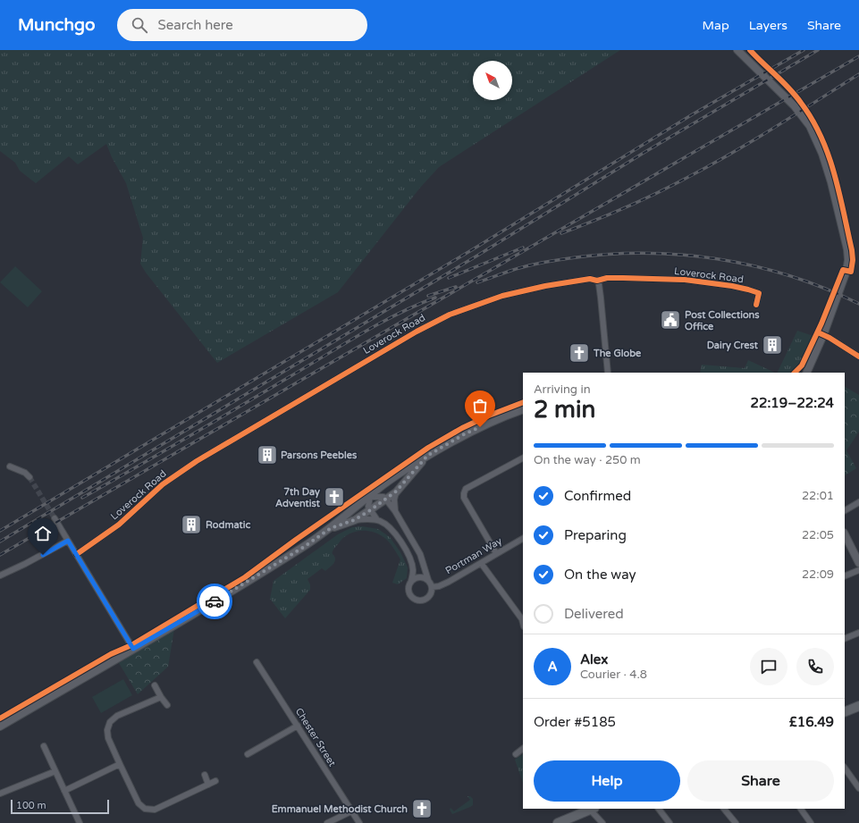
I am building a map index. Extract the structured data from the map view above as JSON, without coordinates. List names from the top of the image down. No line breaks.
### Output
{"streets":{"street":["Loverock Road","Portman Way","Chester Street"]},"places":{"public building":["Post Collections Office"],"building":["Dairy Crest","Parsons Peebles","Rodmatic"],"church":["The Globe","7th Day Adventist","Emmanuel Methodist Church"]},"scale_bar":"100 m","north":"top left","page":{"header":"Munchgo","search":"Search here","nav":["Map","Layers","Share"],"heading":["2 min","Arriving in","22:19–22:24"],"panel":["Alex","Courier · 4.8","Order #5185","£16.49"],"bar":"On the way · 250 m","list":[["Confirmed","22:01"],["Preparing","22:05"],["On the way","22:09"],"Delivered"],"round":"A","buttons":["Help","Share"],"scale":"100 m"}}
